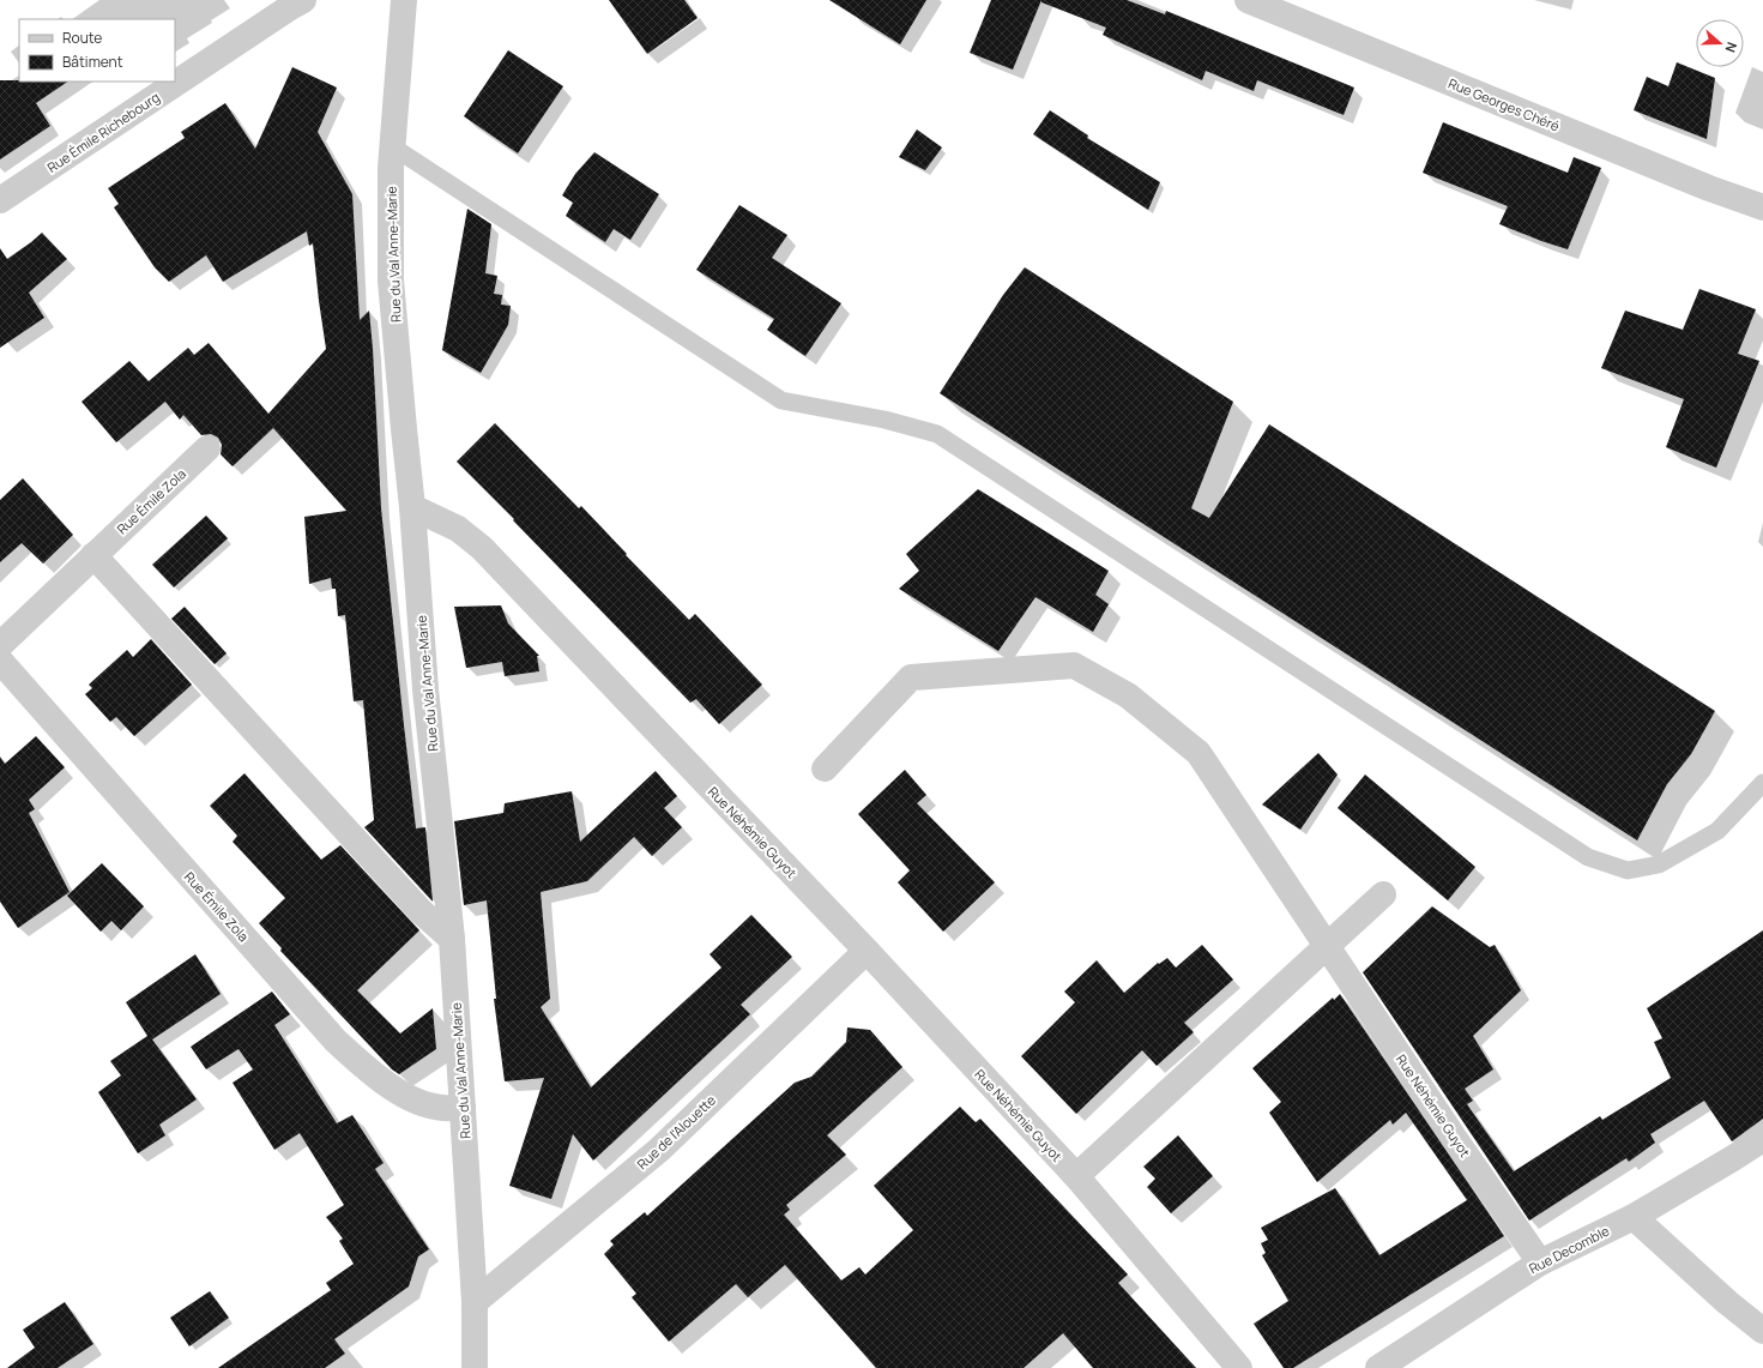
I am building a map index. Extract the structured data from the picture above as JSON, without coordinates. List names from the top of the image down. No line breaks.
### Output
{"streets":{"street":["Rue Georges Chéré","Rue Émile Richebourg","Rue du Val Anne-Marie","Rue Émile Zola","Rue Néhémie Guyot","Rue de l'Alouette","Rue Decomble"]},"crossings":[["Rue du Val Anne-Marie","Rue Émile Zola"],["Rue du Val Anne-Marie","Rue Néhémie Guyot"],["Rue du Val Anne-Marie","Rue de l'Alouette"],["Rue Néhémie Guyot","Rue de l'Alouette"],["Rue Néhémie Guyot","Rue Decomble"]],"legend":["Route","Bâtiment"],"north":"right"}
